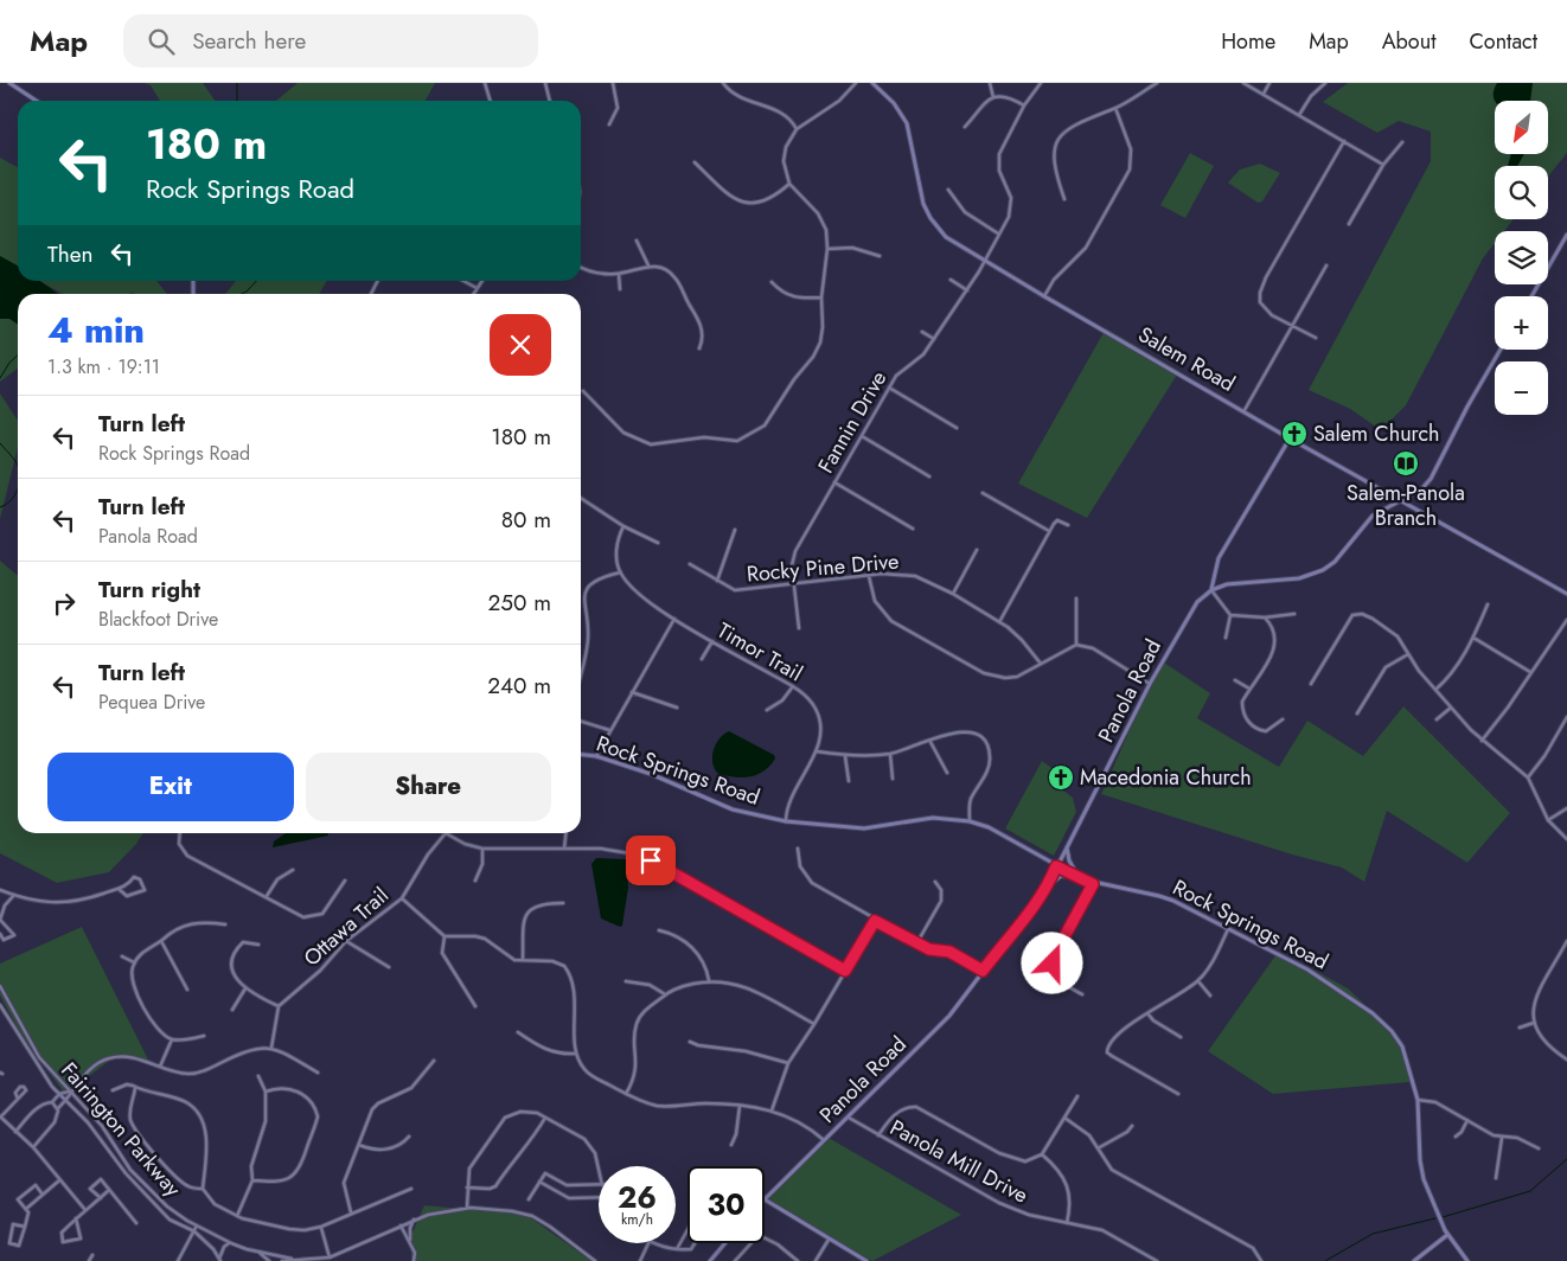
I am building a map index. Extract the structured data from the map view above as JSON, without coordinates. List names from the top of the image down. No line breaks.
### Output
{"streets":{"street":["Salem Road","Fannin Drive","Rocky Pine Drive","Timor Trail","Panola Road","Rock Springs Road","Ottawa Trail","Fairington Parkway","Panola Mill Drive"]},"crossings":[["Salem Road","Fannin Drive"],["Salem Road","Panola Road"],["Fannin Drive","Rocky Pine Drive"],["Panola Road","Rock Springs Road"],["Panola Road","Panola Mill Drive"]],"places":{"church":["Salem Church","Macedonia Church"],"library":["Salem-Panola Branch"]},"north":"bottom left","page":{"header":"Map","search":"Search here","nav":["Home","Map","About","Contact"],"map_buttons":["+","−"],"turn":["180 m","Rock Springs Road"],"then":"Then","heading":["4 min","1.3 km · 19:11"],"list":[{"name":"Turn left","note":"Rock Springs Road","value":"180 m"},{"name":"Turn left","note":"Panola Road","value":"80 m"},{"name":"Turn right","note":"Blackfoot Drive","value":"250 m"},{"name":"Turn left","note":"Pequea Drive","value":"240 m"}],"buttons":["Exit","Share"],"speed":"26 km/h","limit":"30"}}
